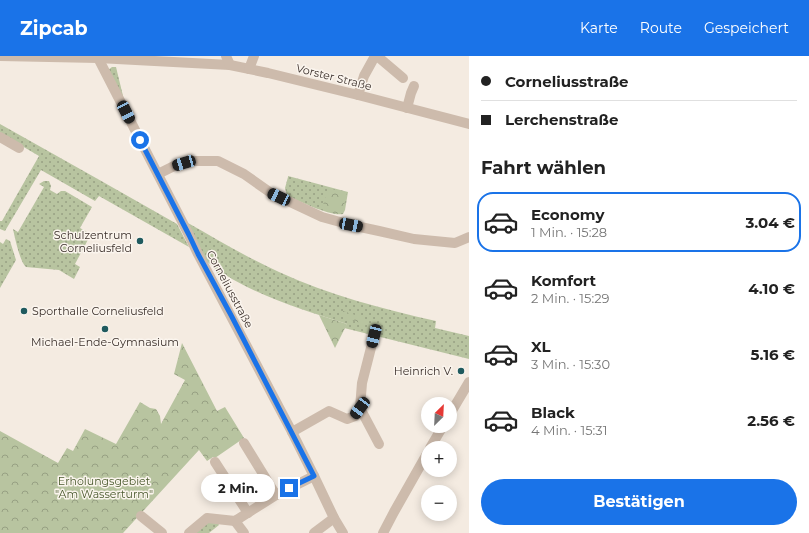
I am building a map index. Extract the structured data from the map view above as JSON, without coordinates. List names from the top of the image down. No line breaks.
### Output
{"streets":{"street":["Vorster Straße","Corneliusstraße"]},"crossings":[["Vorster Straße","Corneliusstraße"]],"parks":["Erholungsgebiet \"Am Wasserturm\""],"places":["Schulzentrum Corneliusfeld","Sporthalle Corneliusfeld","Michael-Ende-Gymnasium","Heinrich V."],"north":"top right","page":{"header":"Zipcab","nav":["Karte","Route","Gespeichert"],"banner":["Corneliusstraße","Lerchenstraße"],"heading":"Fahrt wählen","list":[{"name":"Economy","note":"1 Min. · 15:28","value":"3.04 €"},{"name":"Komfort","note":"2 Min. · 15:29","value":"4.10 €"},{"name":"XL","note":"3 Min. · 15:30","value":"5.16 €"},{"name":"Black","note":"4 Min. · 15:31","value":"2.56 €"}],"map_buttons":["+","−"],"buttons":"Bestätigen","bubble":"2 Min."}}
